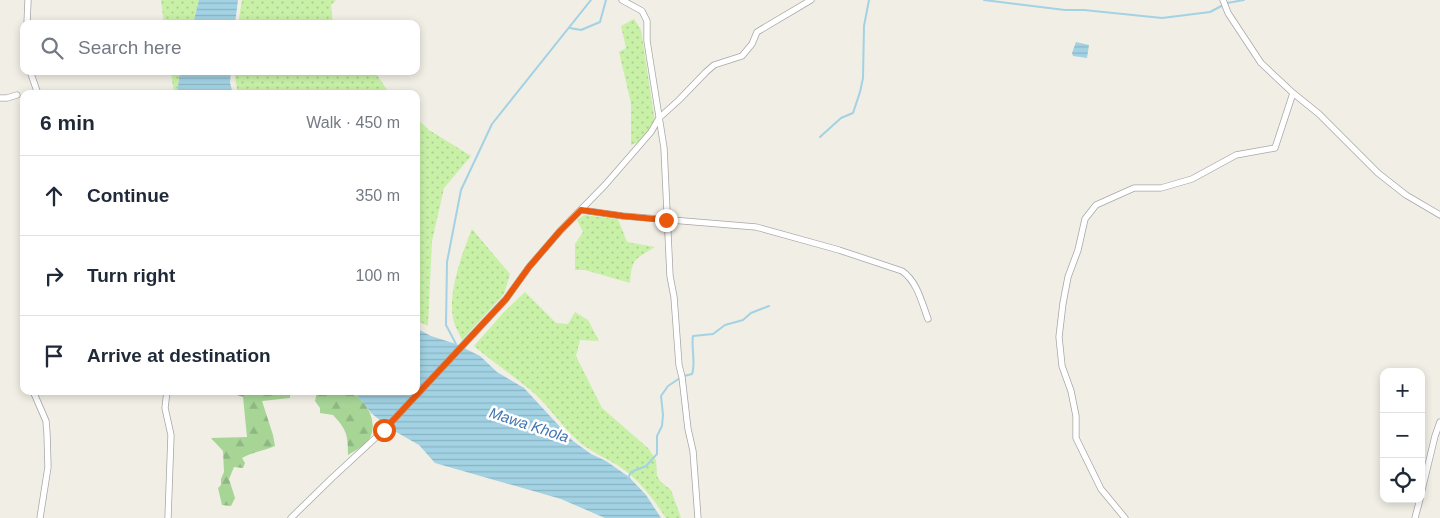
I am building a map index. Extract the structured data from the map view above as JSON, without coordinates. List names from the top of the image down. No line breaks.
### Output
{"water":["Mawa Khola"],"page":{"search":"Search here","heading":["6 min","Walk · 450 m"],"list":[["Continue","350 m"],["Turn right","100 m"],"Arrive at destination"],"map_buttons":["+","−"]}}
